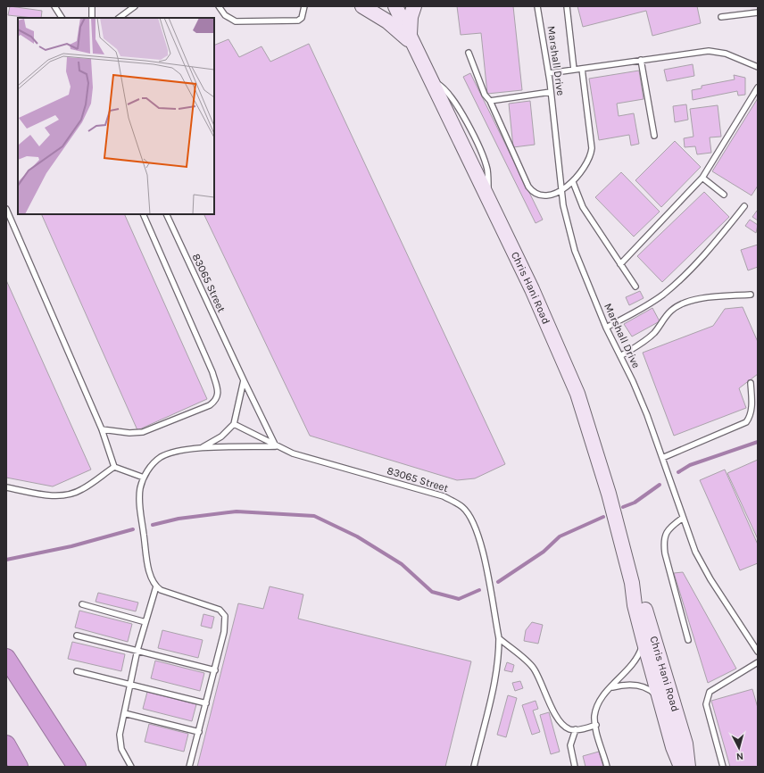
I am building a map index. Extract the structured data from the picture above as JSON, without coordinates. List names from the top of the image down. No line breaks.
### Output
{"streets":{"main road":["Chris Hani Road"],"lane":["Marshall Drive","83065 Street"]},"north":"bottom"}
